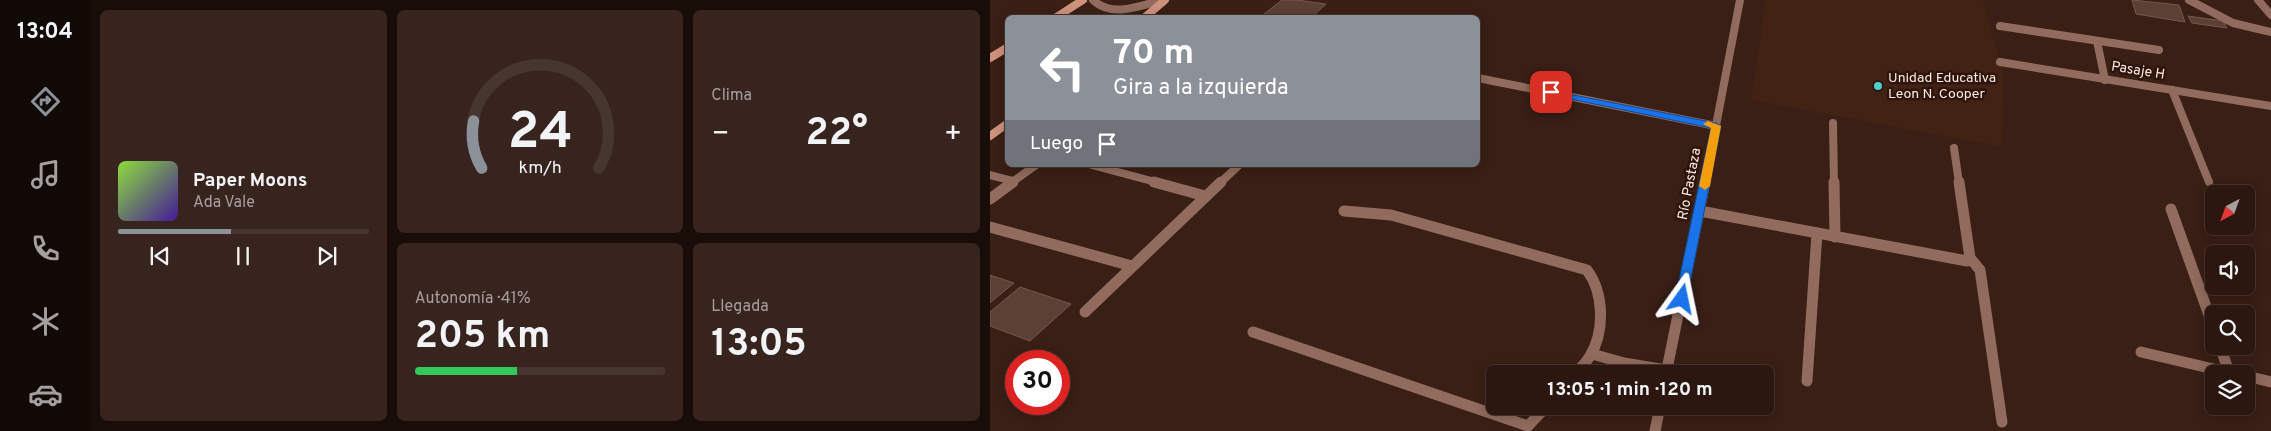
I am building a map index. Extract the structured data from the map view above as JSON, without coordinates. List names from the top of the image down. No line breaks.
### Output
{"streets":{"street":["Pasaje H","Río Pastaza"]},"places":["Unidad Educativa Leon N. Cooper"],"north":"bottom left","page":{"tabs":"13:04","tile":["Clima",["Autonomía · 41%","205 km"],["Llegada","13:05"]],"turn":["70 m","Gira a la izquierda"],"heat":["−","22°","+"],"then":"Luego","song":["Paper Moons","Ada Vale"],"limit":"30","trip":"13:05 · 1 min · 120 m","gauge":["24","km/h"]}}
